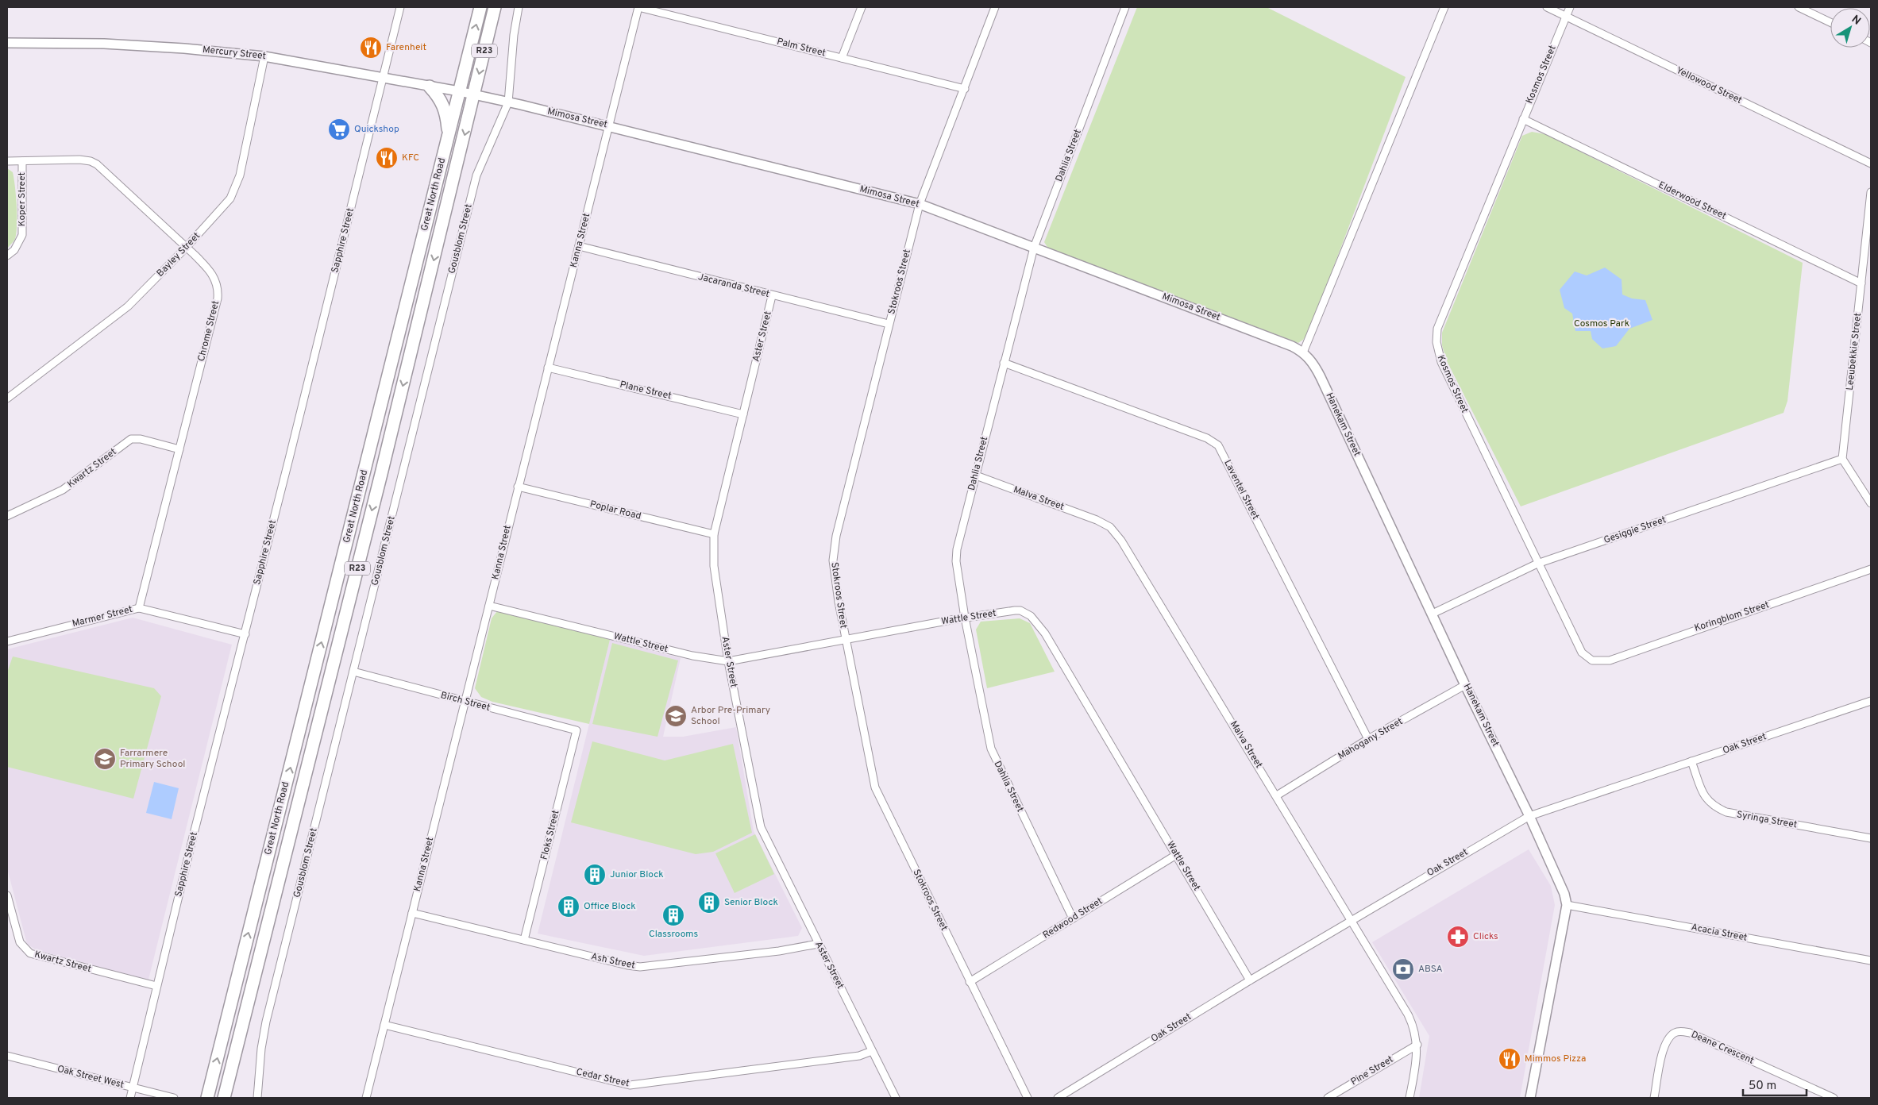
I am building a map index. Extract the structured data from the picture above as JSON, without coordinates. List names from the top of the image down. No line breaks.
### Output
{"streets":{"main road":["R23","Great North Road"],"street":["Palm Street","Mercury Street","Kosmos Street","Yellowood Street","Mimosa Street","Dahlia Street","Koper Street","Elderwood Street","Gousblom Street","Sapphire Street","Kanna Street","Bayley Street","Stokroos Street","Jacaranda Street","Chrome Street","Aster Street","Leeubekkie Street","Plane Street","Hanekam Street","Kwartz Street","Laventel Street","Malva Street","Poplar Road","Gesiggie Street","Marmer Street","Koringblom Street","Wattle Street","Birch Street","Mahogany Street","Oak Street","Syringa Street","Floks Street","Redwood Street","Acacia Street","Ash Street","Deane Crescent","Pine Street","Oak Street West","Cedar Street"]},"crossings":[["Palm Street","Kanna Street"],["Palm Street","Stokroos Street"],["Mercury Street","Mimosa Street"],["Mercury Street","Great North Road"],["Mercury Street","Sapphire Street"],["Mercury Street","Bayley Street"],["Kosmos Street","Yellowood Street"],["Kosmos Street","Elderwood Street"],["Kosmos Street","Gesiggie Street"],["Kosmos Street","Koringblom Street"],["Mimosa Street","Dahlia Street"],["Mimosa Street","Great North Road"],["Mimosa Street","Gousblom Street"],["Mimosa Street","Kanna Street"],["Mimosa Street","Stokroos Street"],["Mimosa Street","Hanekam Street"],["Dahlia Street","Laventel Street"],["Dahlia Street","Malva Street"],["Dahlia Street","Wattle Street"],["Dahlia Street","Redwood Street"],["Koper Street","Chrome Street"],["Elderwood Street","Leeubekkie Street"],["Gousblom Street","Birch Street"],["Sapphire Street","Kwartz Street"],["Sapphire Street","Marmer Street"],["Sapphire Street","Oak Street West"],["Kanna Street","Jacaranda Street"],["Kanna Street","Plane Street"],["Kanna Street","Poplar Road"],["Kanna Street","Wattle Street"],["Kanna Street","Birch Street"],["Kanna Street","Ash Street"],["Kanna Street","Cedar Street"],["Bayley Street","Chrome Street"],["Stokroos Street","Jacaranda Street"],["Stokroos Street","Wattle Street"],["Stokroos Street","Redwood Street"],["Jacaranda Street","Aster Street"],["Chrome Street","Kwartz Street"],["Chrome Street","Marmer Street"],["Aster Street","Plane Street"],["Aster Street","Poplar Road"],["Aster Street","Wattle Street"],["Aster Street","Ash Street"],["Aster Street","Cedar Street"],["Leeubekkie Street","Gesiggie Street"],["Hanekam Street","Gesiggie Street"],["Hanekam Street","Mahogany Street"],["Hanekam Street","Oak Street"],["Hanekam Street","Acacia Street"],["Laventel Street","Mahogany Street"],["Malva Street","Mahogany Street"],["Malva Street","Oak Street"],["Malva Street","Pine Street"],["Wattle Street","Oak Street"],["Wattle Street","Redwood Street"],["Birch Street","Floks Street"],["Oak Street","Syringa Street"],["Floks Street","Ash Street"]],"parks":["Cosmos Park"],"places":{"restaurant":["Farenheit","KFC","Mimmos Pizza"],"supermarket":["Quickshop"],"school or university":["Arbor Pre-Primary School","Farrarmere Primary School"],"building":["Junior Block","Senior Block","Office Block","Classrooms"],"pharmacy":["Clicks"],"bank":["ABSA"]},"scale_bar":"50 m","north":"top right"}
